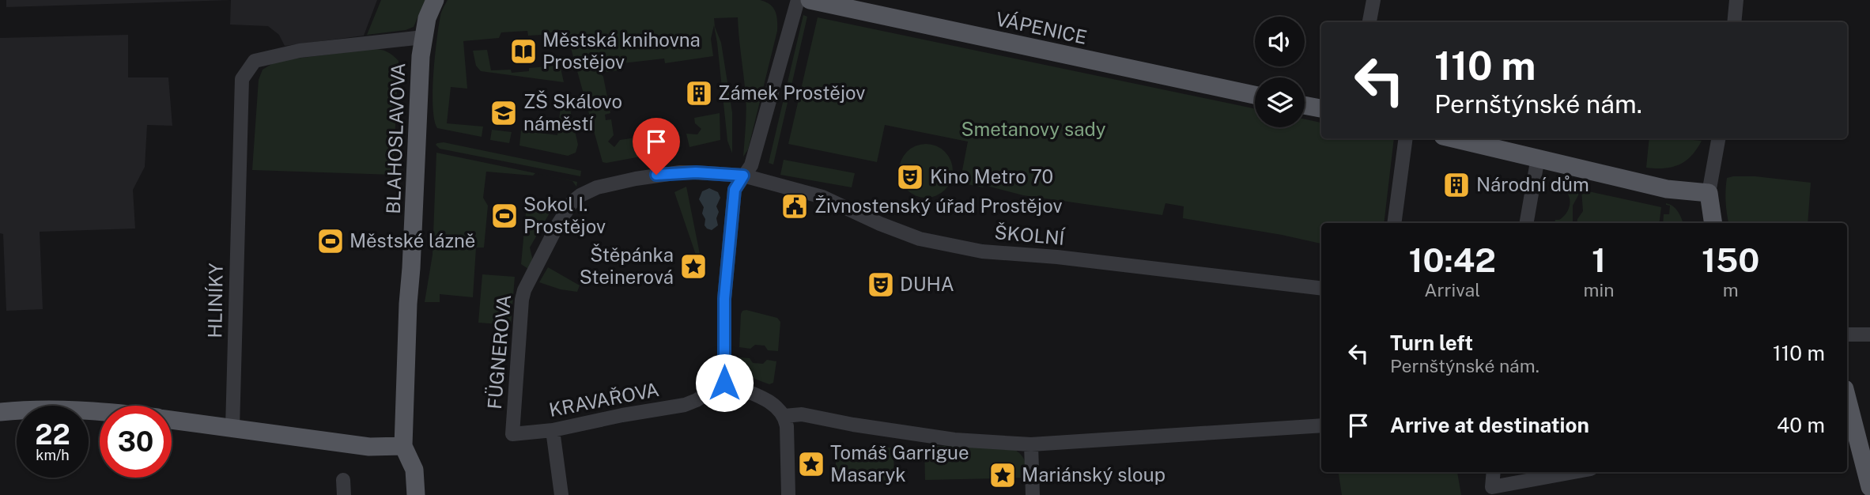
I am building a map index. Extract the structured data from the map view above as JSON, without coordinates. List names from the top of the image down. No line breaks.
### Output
{"streets":{"main road":["VÁPENICE","BLAHOSLAVOVA"],"street":["ŠKOLNÍ","HLINÍKY","FÜGNEROVA","KRAVAŘOVA"]},"crossings":[["BLAHOSLAVOVA","HLINÍKY"],["ŠKOLNÍ","FÜGNEROVA"],["FÜGNEROVA","KRAVAŘOVA"]],"parks":["Smetanovy sady"],"places":{"library":["Městská knihovna Prostějov"],"building":["Zámek Prostějov","Národní dům"],"school or university":["ZŠ Skálovo náměstí"],"theatre":["Kino Metro 70","DUHA"],"public building":["Živnostenský úřad Prostějov"],"sports":["Sokol I. Prostějov","Městské lázně"],"place":["Štěpánka Steinerová","Tomáš Garrigue Masaryk","Mariánský sloup"]},"page":{"turn":["110 m","Pernštýnské nám."],"eta":["10:42","Arrival","1","min","150","m"],"list":[{"name":"Turn left","note":"Pernštýnské nám.","value":"110 m"},{"name":"Arrive at destination","value":"40 m"}],"speed":"22 km/h","limit":"30"}}
